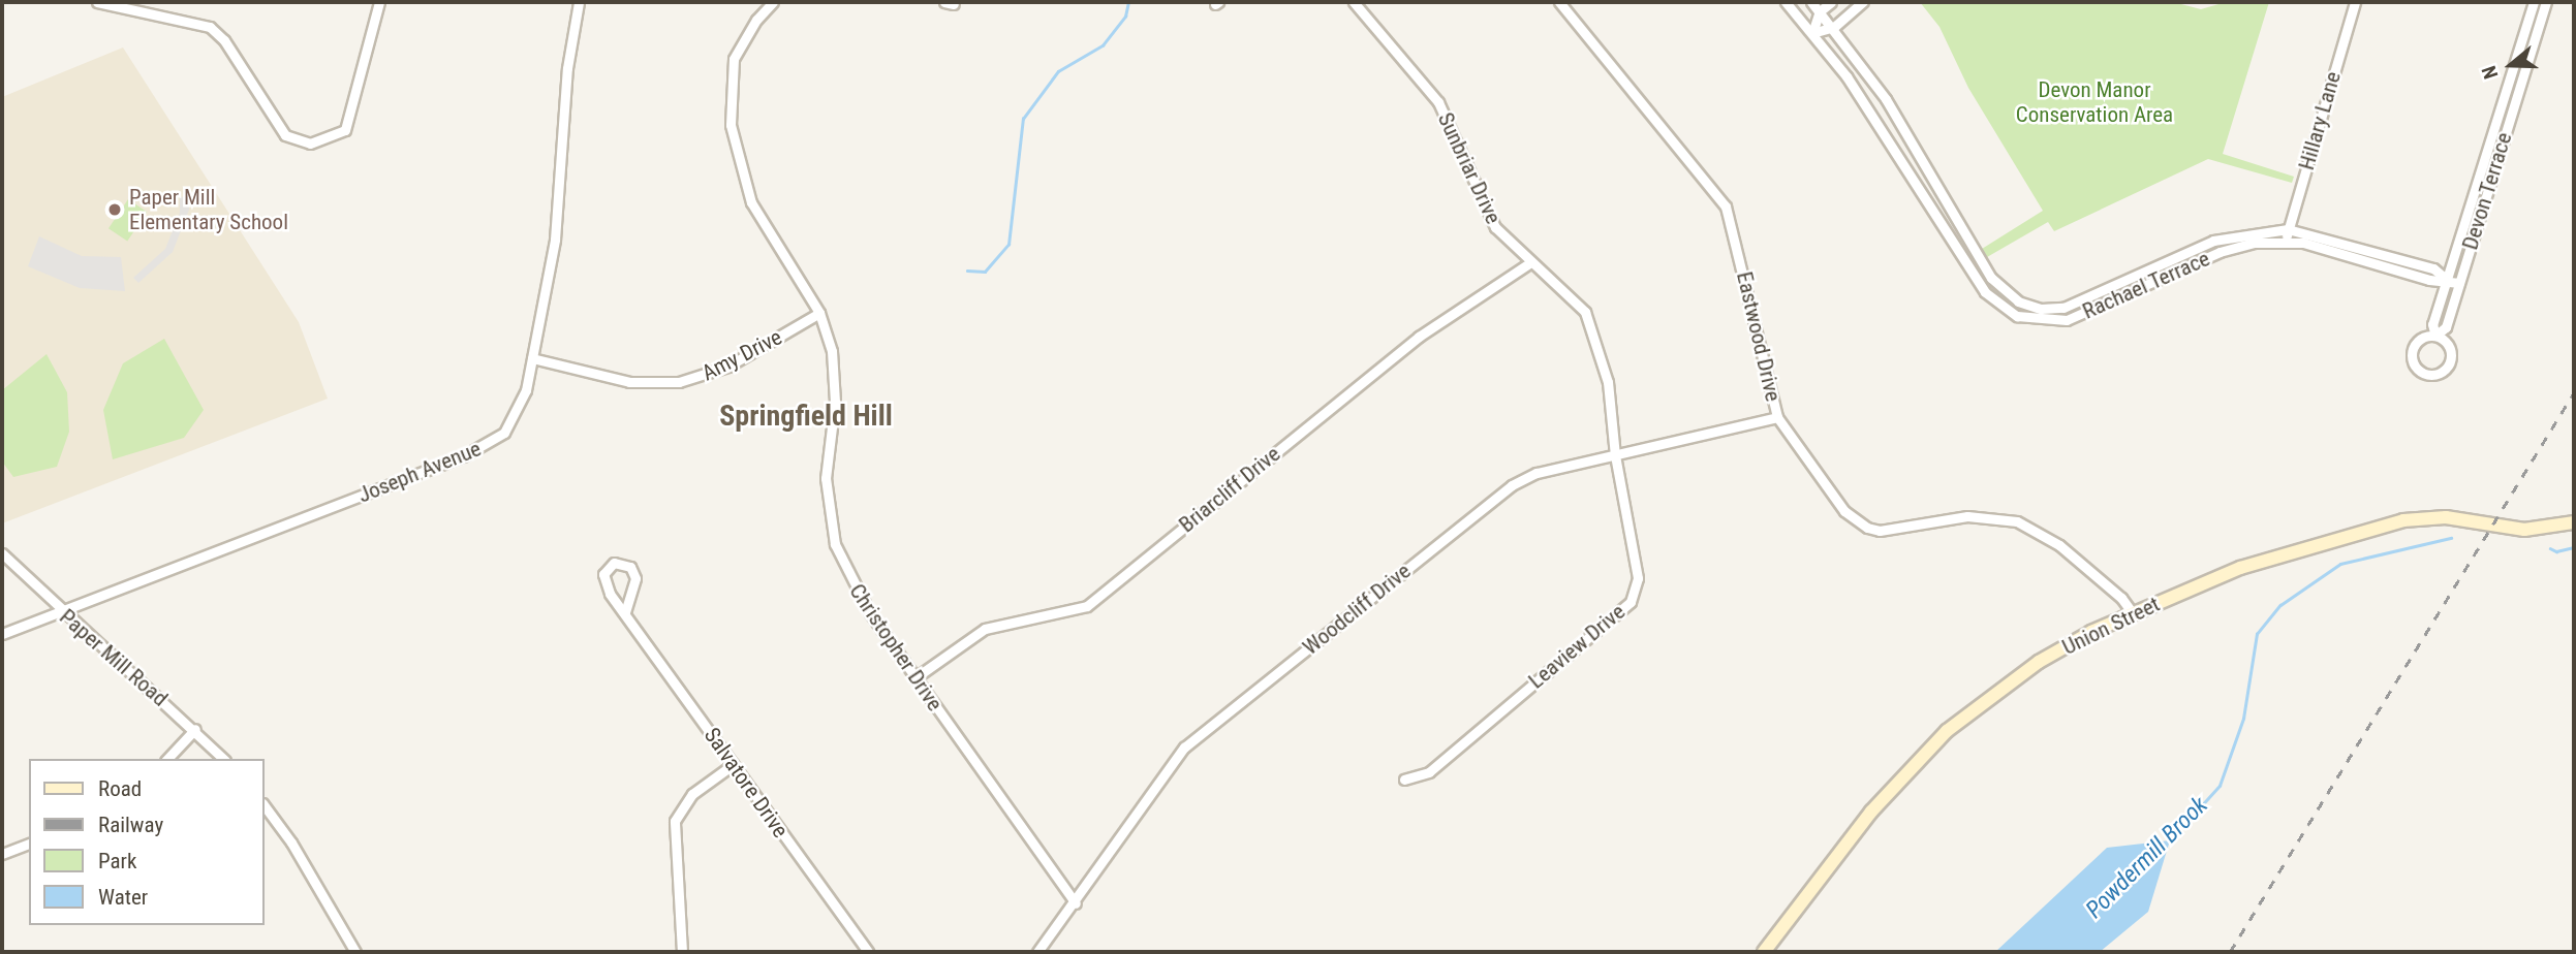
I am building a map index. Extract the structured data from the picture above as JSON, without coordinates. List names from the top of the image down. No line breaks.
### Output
{"streets":{"main road":["Union Street"],"street":["Hillary Lane","Sunbriar Drive","Devon Terrace","Rachael Terrace","Eastwood Drive","Amy Drive","Joseph Avenue","Briarcliff Drive","Woodcliff Drive","Leaview Drive","Christopher Drive","Paper Mill Road","Salvatore Drive"]},"crossings":[["Hillary Lane","Rachael Terrace"],["Sunbriar Drive","Briarcliff Drive"],["Sunbriar Drive","Woodcliff Drive"],["Sunbriar Drive","Leaview Drive"],["Devon Terrace","Rachael Terrace"],["Eastwood Drive","Woodcliff Drive"],["Eastwood Drive","Union Street"],["Amy Drive","Joseph Avenue"],["Amy Drive","Christopher Drive"],["Joseph Avenue","Paper Mill Road"],["Briarcliff Drive","Christopher Drive"],["Woodcliff Drive","Leaview Drive"],["Woodcliff Drive","Christopher Drive"]],"districts":["Springfield Hill"],"water":["Powdermill Brook"],"parks":["Devon Manor Conservation Area"],"places":["Paper Mill Elementary School"],"legend":["Road","Railway","Park","Water"],"north":"left"}
